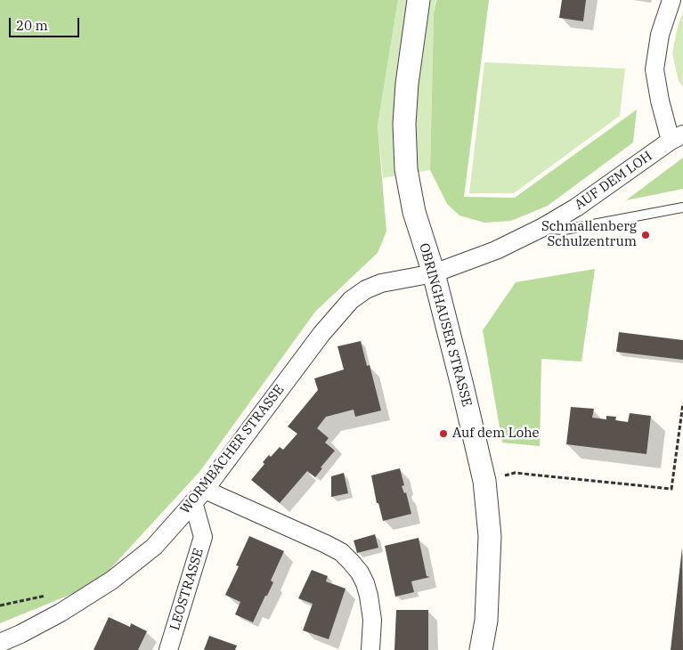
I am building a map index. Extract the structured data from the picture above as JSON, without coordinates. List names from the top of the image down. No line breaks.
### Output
{"streets":{"street":["AUF DEM LOH","OBRINGHAUSER STRASSE","WORMBACHER STRASSE","LEOSTRASSE"]},"crossings":[["AUF DEM LOH","OBRINGHAUSER STRASSE"],["AUF DEM LOH","WORMBACHER STRASSE"],["OBRINGHAUSER STRASSE","WORMBACHER STRASSE"],["WORMBACHER STRASSE","LEOSTRASSE"]],"places":["Schmallenberg Schulzentrum","Auf dem Lohe"],"scale_bar":"20 m"}
